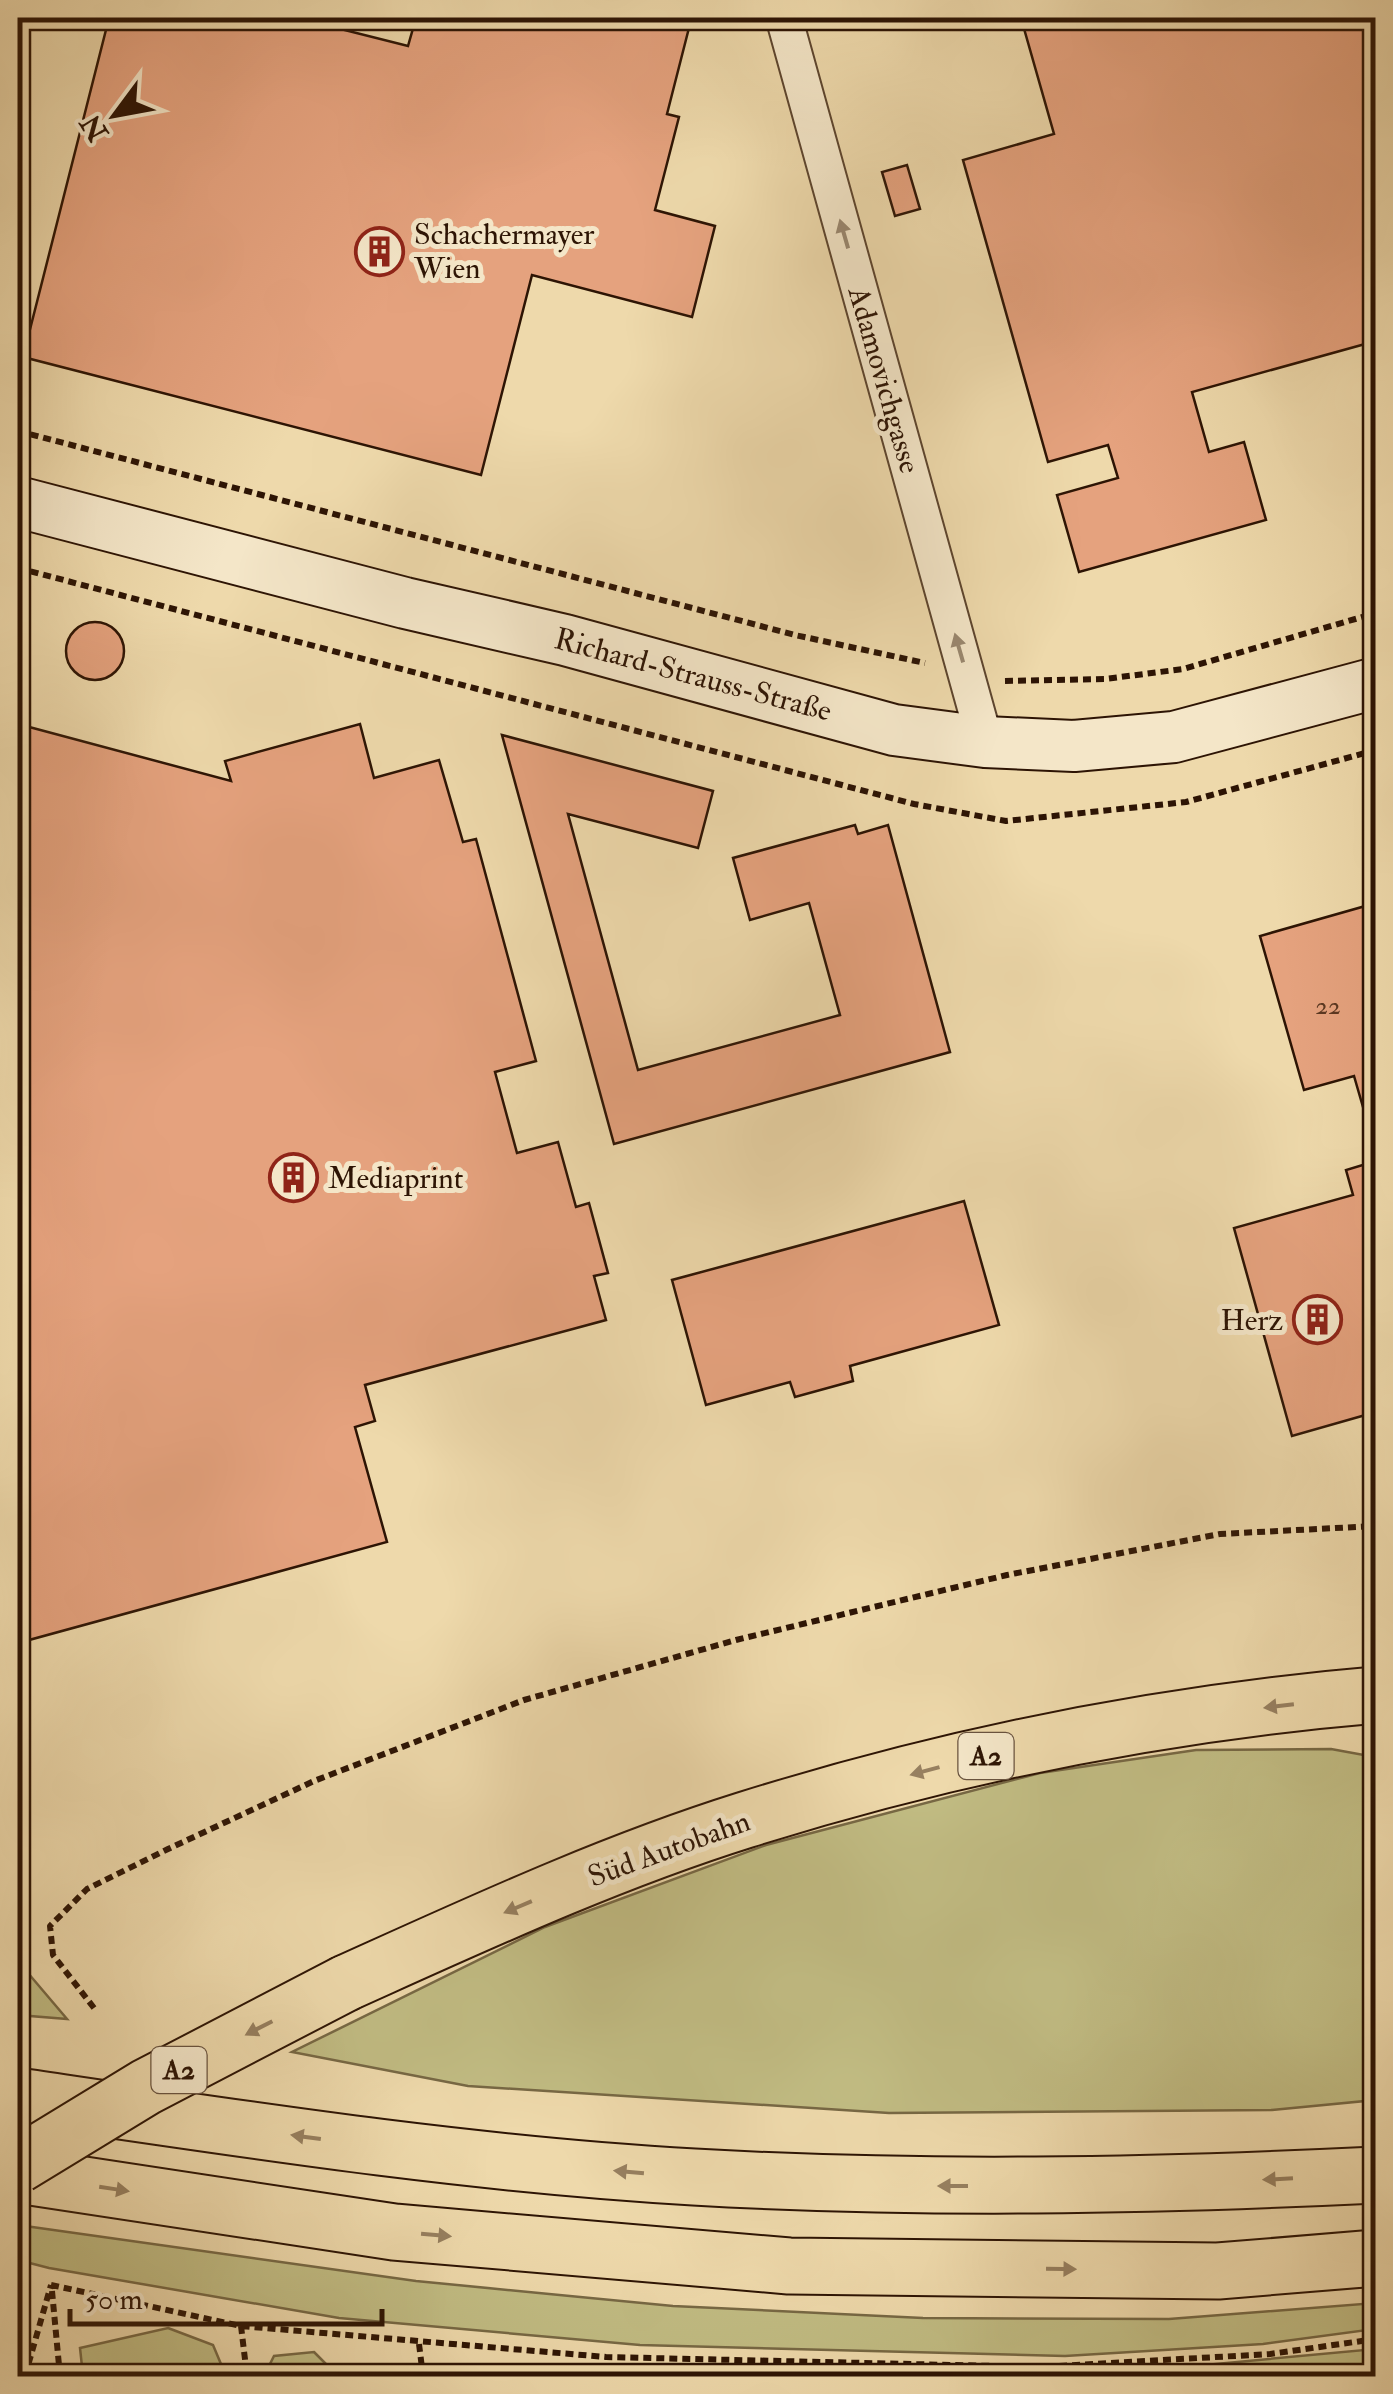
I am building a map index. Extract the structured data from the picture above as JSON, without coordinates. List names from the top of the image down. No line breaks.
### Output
{"streets":{"highway":["A2","Süd Autobahn"],"main road":["Richard-Strauss-Straße"],"street":["Adamovichgasse"]},"crossings":[["Adamovichgasse","Richard-Strauss-Straße"]],"one_way":["Adamovichgasse"],"places":{"building":["Schachermayer Wien","Mediaprint","Herz"]},"house_numbers":["22"],"scale_bar":"50 m","north":"bottom left"}
